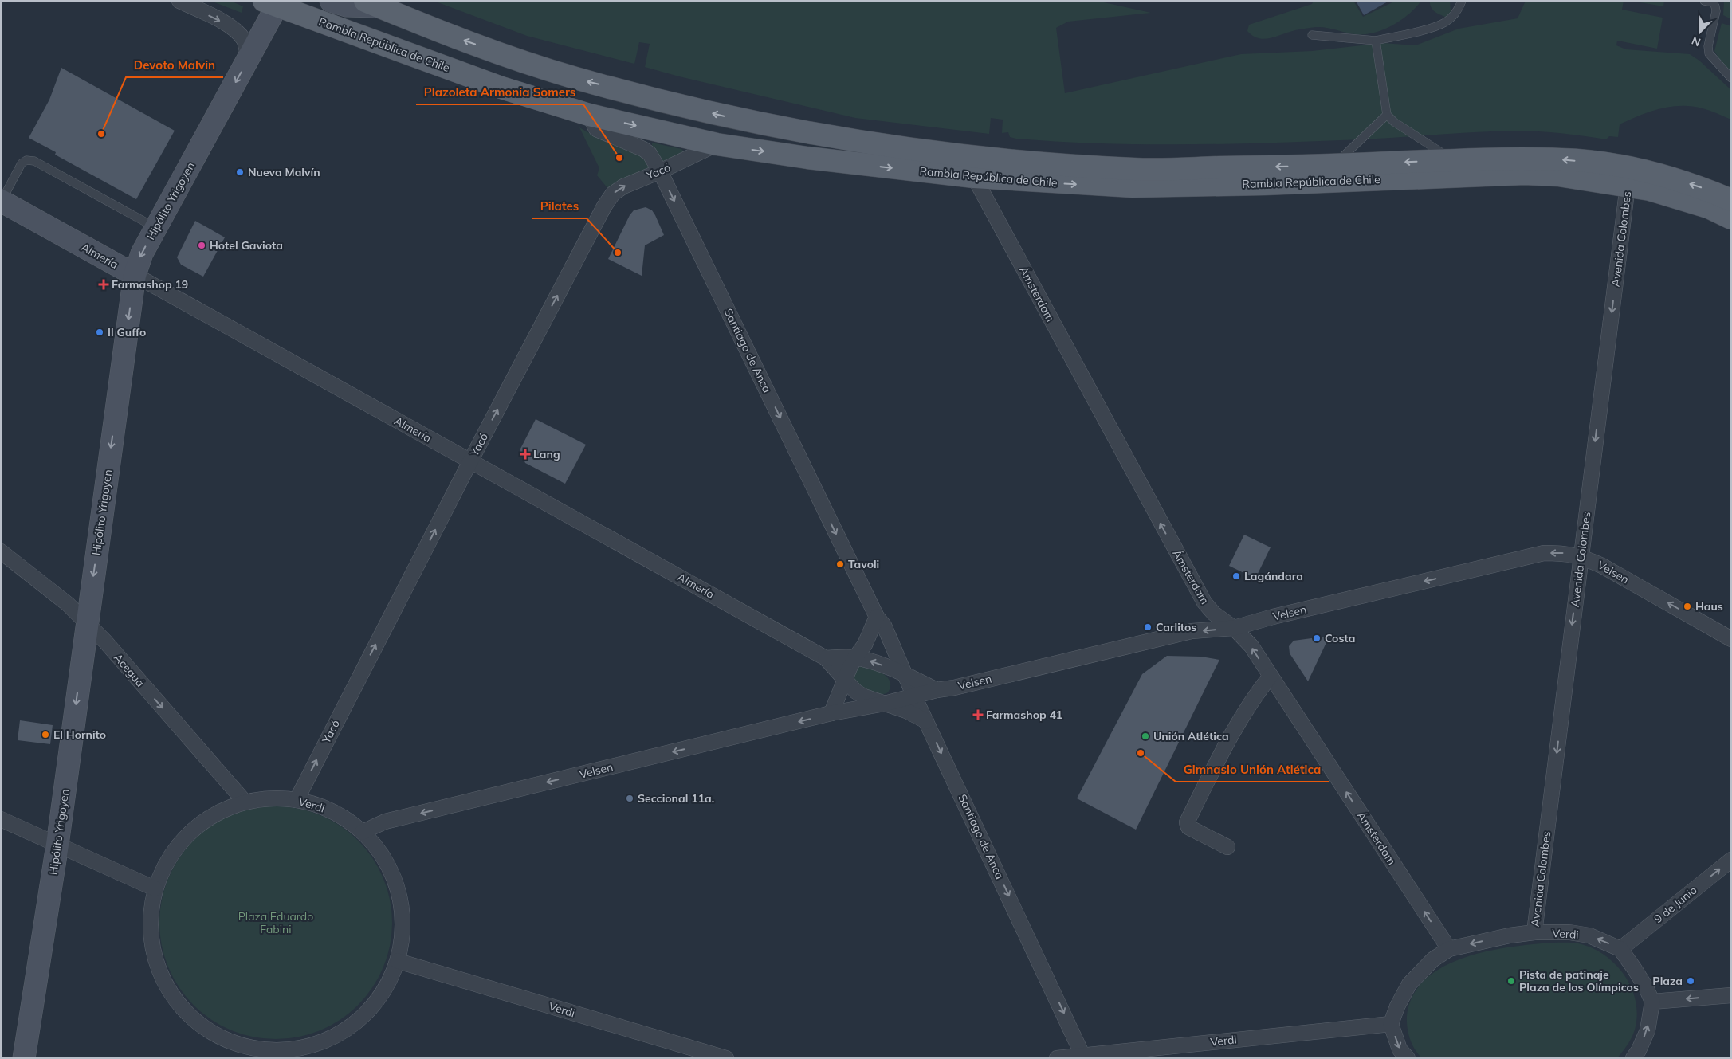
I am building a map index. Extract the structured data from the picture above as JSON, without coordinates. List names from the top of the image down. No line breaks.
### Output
{"streets":{"main road":["Rambla República de Chile"],"street":["Yacó","Hipólito Yrigoyen","Avenida Colombes","Almería","Ámsterdam","Santiago de Anca","Velsen","Aceguá","Verdi","9 de Junio"]},"crossings":[["Rambla República de Chile","Yacó"],["Rambla República de Chile","Hipólito Yrigoyen"],["Rambla República de Chile","Avenida Colombes"],["Rambla República de Chile","Ámsterdam"],["Rambla República de Chile","Santiago de Anca"],["Yacó","Almería"],["Yacó","Santiago de Anca"],["Yacó","Verdi"],["Hipólito Yrigoyen","Almería"],["Hipólito Yrigoyen","Aceguá"],["Avenida Colombes","Velsen"],["Avenida Colombes","Verdi"],["Almería","Santiago de Anca"],["Almería","Velsen"],["Ámsterdam","Velsen"],["Ámsterdam","Verdi"],["Santiago de Anca","Velsen"],["Santiago de Anca","Verdi"],["Velsen","Verdi"],["Aceguá","Verdi"],["Verdi","9 de Junio"]],"one_way":["Yacó","Hipólito Yrigoyen","Avenida Colombes","Ámsterdam","Santiago de Anca","Velsen","Aceguá","9 de Junio"],"parks":["Plaza Eduardo Fabini"],"places":{"other":["Devoto Malvin","Plazoleta Armonia Somers","Nueva Malvín","Hotel Gaviota","Pilates","Il Guffo","Tavoli","Lagándara","Haus","Carlitos","Costa","El Hornito","Unión Atlética","Gimnasio Unión Atlética","Seccional 11a.","Pista de patinaje Plaza de los Olímpicos","Plaza"],"health":["Farmashop 19","Lang","Farmashop 41"]},"north":"bottom left"}
